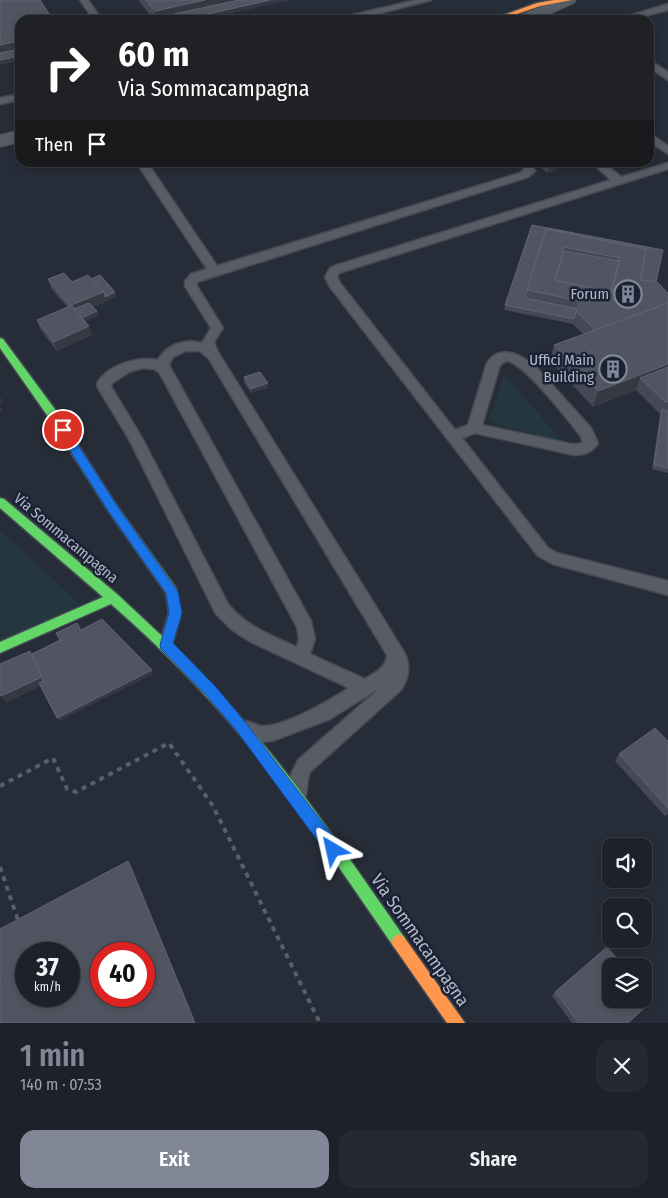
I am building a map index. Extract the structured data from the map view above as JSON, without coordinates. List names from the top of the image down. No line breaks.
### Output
{"streets":{"street":["Via Sommacampagna"]},"places":{"building":["Forum","Uffici Main Building"]},"page":{"turn":["60 m","Via Sommacampagna"],"then":"Then","speed":"37 km/h","limit":"40","heading":["1 min","140 m · 07:53"],"buttons":["Exit","Share"]}}
